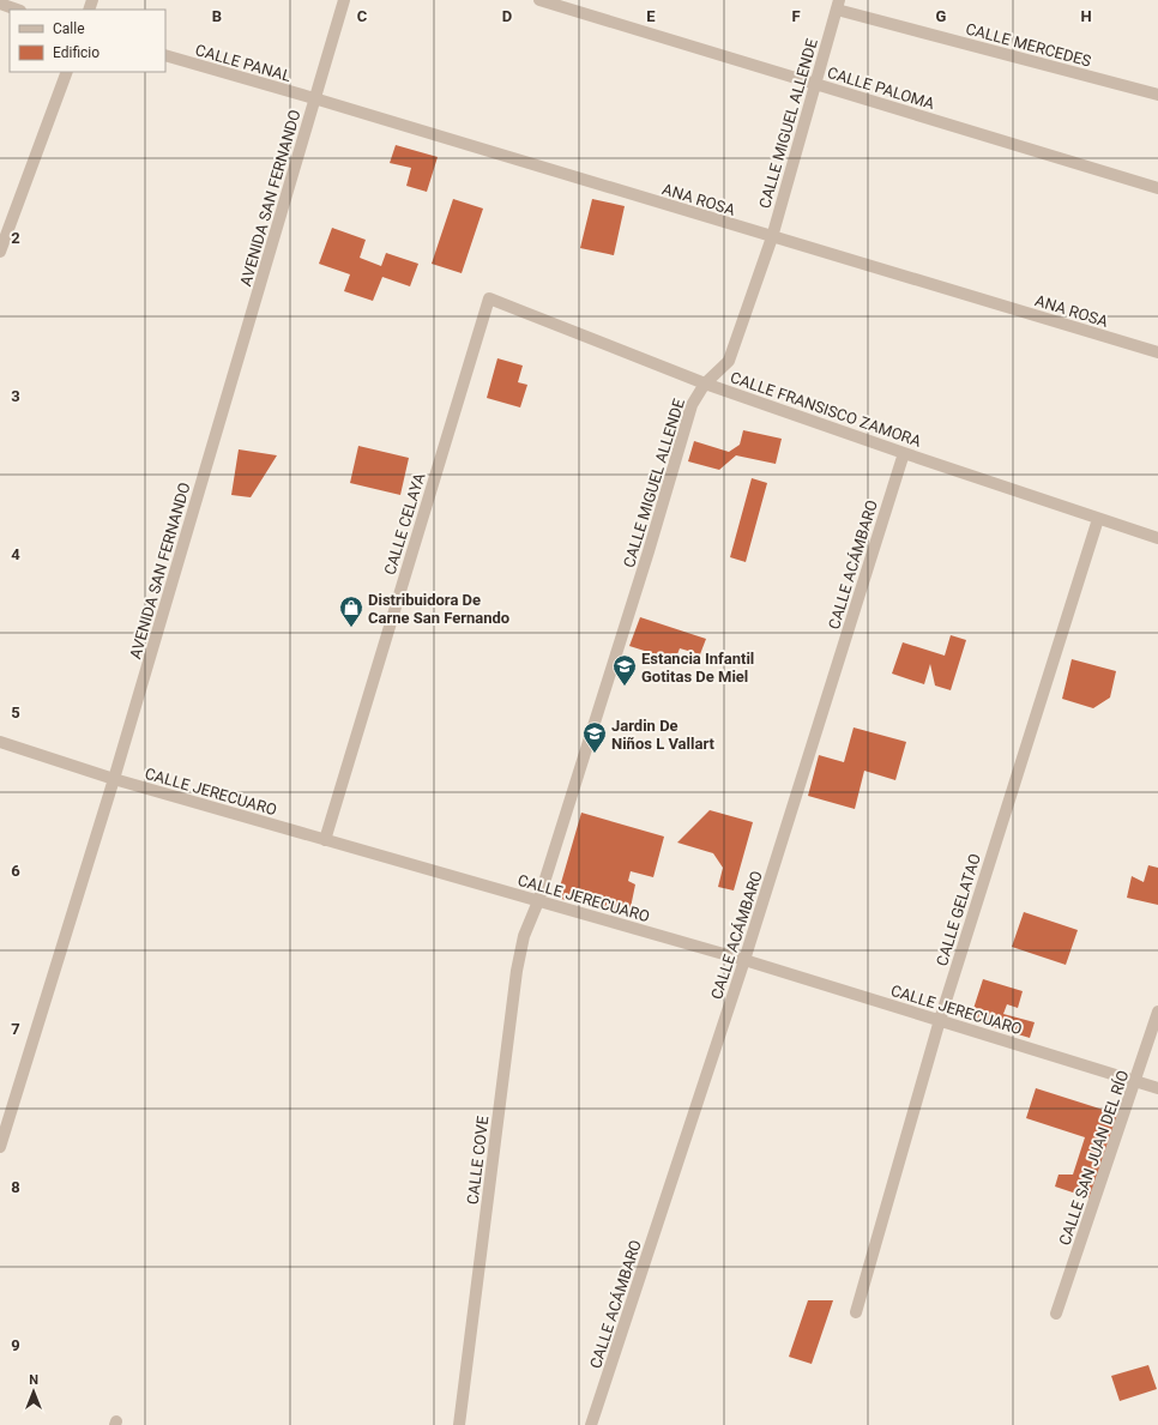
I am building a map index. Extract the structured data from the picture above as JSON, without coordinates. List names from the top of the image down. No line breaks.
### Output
{"streets":{"street":["CALLE MERCEDES","CALLE PANAL","CALLE PALOMA","CALLE MIGUEL ALLENDE","AVENIDA SAN FERNANDO","ANA ROSA","CALLE FRANSISCO ZAMORA","CALLE CELAYA","CALLE ACÁMBARO","CALLE JERECUARO","CALLE GELATAO","CALLE SAN JUAN DEL RÍO","CALLE COVE"]},"crossings":[["CALLE MERCEDES","CALLE MIGUEL ALLENDE"],["CALLE PANAL","AVENIDA SAN FERNANDO"],["CALLE PANAL","ANA ROSA"],["CALLE PALOMA","CALLE MIGUEL ALLENDE"],["CALLE MIGUEL ALLENDE","ANA ROSA"],["CALLE MIGUEL ALLENDE","CALLE FRANSISCO ZAMORA"],["CALLE MIGUEL ALLENDE","CALLE JERECUARO"],["CALLE MIGUEL ALLENDE","CALLE COVE"],["AVENIDA SAN FERNANDO","ANA ROSA"],["AVENIDA SAN FERNANDO","CALLE JERECUARO"],["CALLE FRANSISCO ZAMORA","CALLE CELAYA"],["CALLE FRANSISCO ZAMORA","CALLE ACÁMBARO"],["CALLE FRANSISCO ZAMORA","CALLE GELATAO"],["CALLE CELAYA","CALLE JERECUARO"],["CALLE ACÁMBARO","CALLE JERECUARO"],["CALLE JERECUARO","CALLE GELATAO"],["CALLE JERECUARO","CALLE SAN JUAN DEL RÍO"],["CALLE JERECUARO","CALLE COVE"]],"places":{"shop":["Distribuidora De Carne San Fernando"],"school or university":["Estancia Infantil Gotitas De Miel","Jardin De Niños L Vallart"]},"legend":["Calle","Edificio"],"north":"top","grid":{"columns":["B","C","D","E","F","G","H"],"rows":["2","3","4","5","6","7","8","9"]}}
